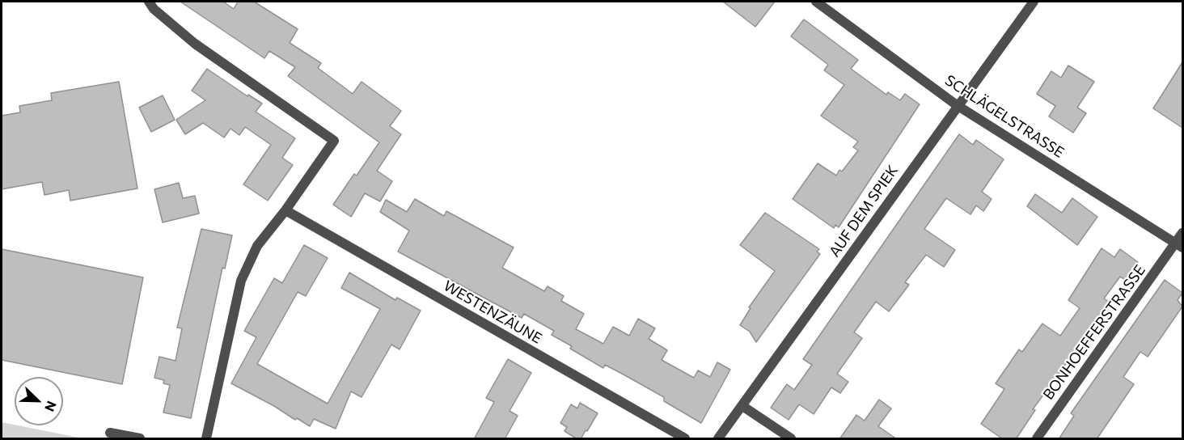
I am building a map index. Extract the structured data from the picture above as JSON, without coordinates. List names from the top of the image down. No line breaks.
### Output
{"streets":{"street":["SCHLÄGELSTRASSE","AUF DEM SPIEK","WESTENZÄUNE","BONHOEFFERSTRASSE"]},"crossings":[["SCHLÄGELSTRASSE","AUF DEM SPIEK"],["SCHLÄGELSTRASSE","BONHOEFFERSTRASSE"]],"north":"bottom right"}
